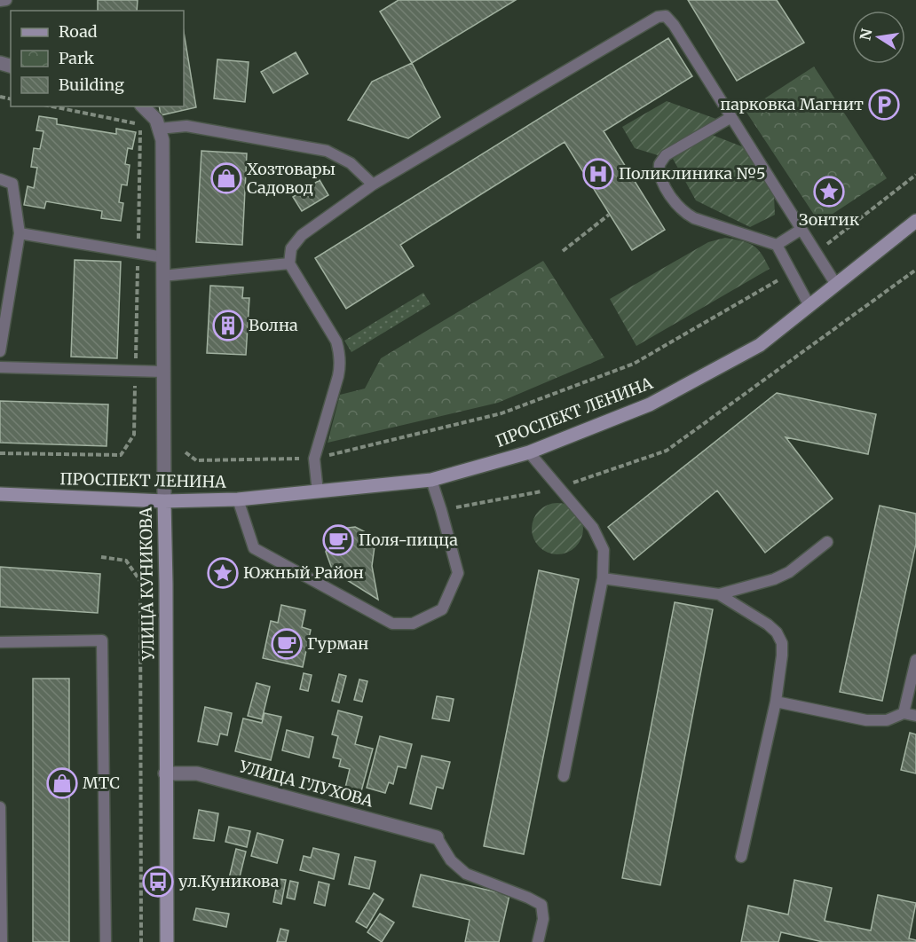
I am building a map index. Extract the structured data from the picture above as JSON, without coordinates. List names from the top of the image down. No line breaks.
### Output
{"streets":{"street":["ПРОСПЕКТ ЛЕНИНА","УЛИЦА КУНИКОВА","УЛИЦА ГЛУХОВА"]},"crossings":[["ПРОСПЕКТ ЛЕНИНА","УЛИЦА КУНИКОВА"],["УЛИЦА КУНИКОВА","УЛИЦА ГЛУХОВА"]],"places":{"parking":["парковка Магнит"],"hospital":["Поликлиника №5"],"shop":["Хозтовары Садовод","МТС"],"place":["Зонтик","Южный Район"],"building":["Волна"],"cafe":["Поля-пицца","Гурман"],"bus stop":["ул.Куникова"]},"legend":["Road","Park","Building"],"north":"left"}
